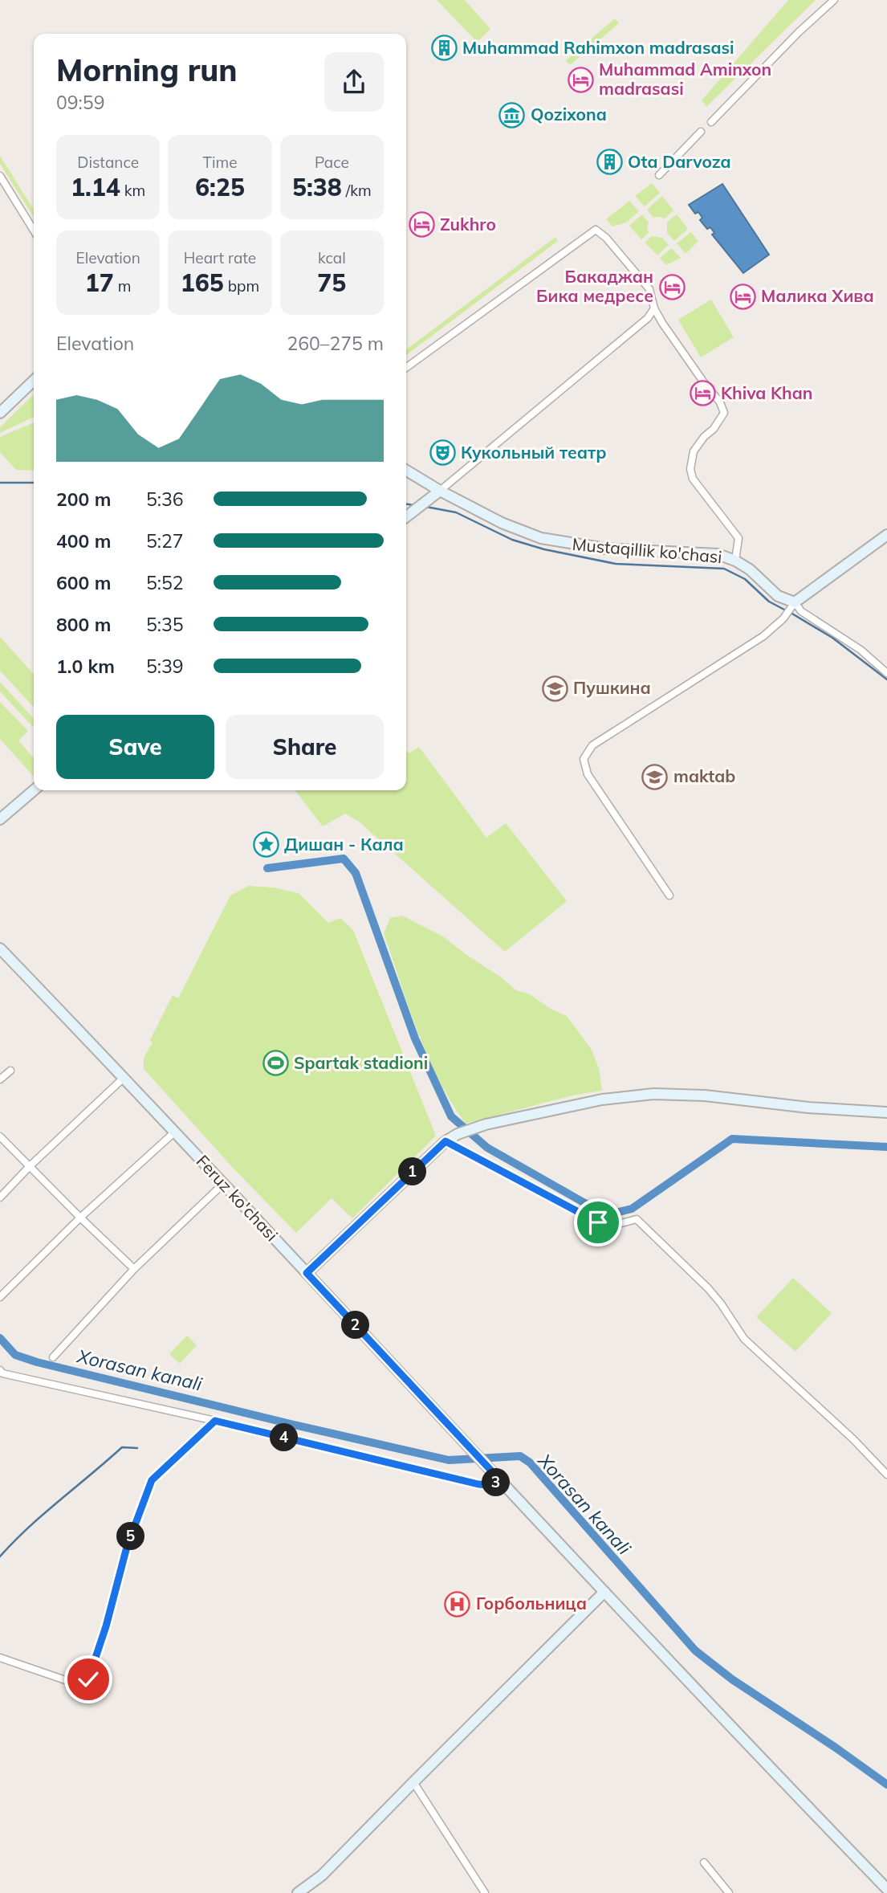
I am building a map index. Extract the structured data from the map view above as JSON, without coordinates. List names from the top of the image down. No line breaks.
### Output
{"streets":{"main road":["Mustaqillik ko'chasi","Feruz ko'chasi"]},"water":["Xorasan kanali"],"places":{"building":["Muhammad Rahimxon madrasasi","Ota Darvoza"],"hotel":["Muhammad Aminxon madrasasi","Zukhro","Бакаджан Бика медресе","Малика Хива","Khiva Khan"],"museum":["Qozixona"],"theatre":["Кукольный театр"],"school or university":["Пушкина","maktab"],"place":["Дишан - Кала"],"sports":["Spartak stadioni"],"hospital":["Горбольница"]},"page":{"heading":["Morning run","09:59"],"stats":[["Distance","1.14 km"],["Time","6:25"],["Pace","5:38 /km"],["Elevation","17 m"],["Heart rate","165 bpm"],["kcal","75"]],"chart":["Elevation","260–275 m"],"list":[{"name":"200 m","note":"5:36"},{"name":"400 m","note":"5:27"},{"name":"600 m","note":"5:52"},{"name":"800 m","note":"5:35"},{"name":"1.0 km","note":"5:39"}],"buttons":["Save","Share"],"pins":["1","2","4","3","5"]}}
